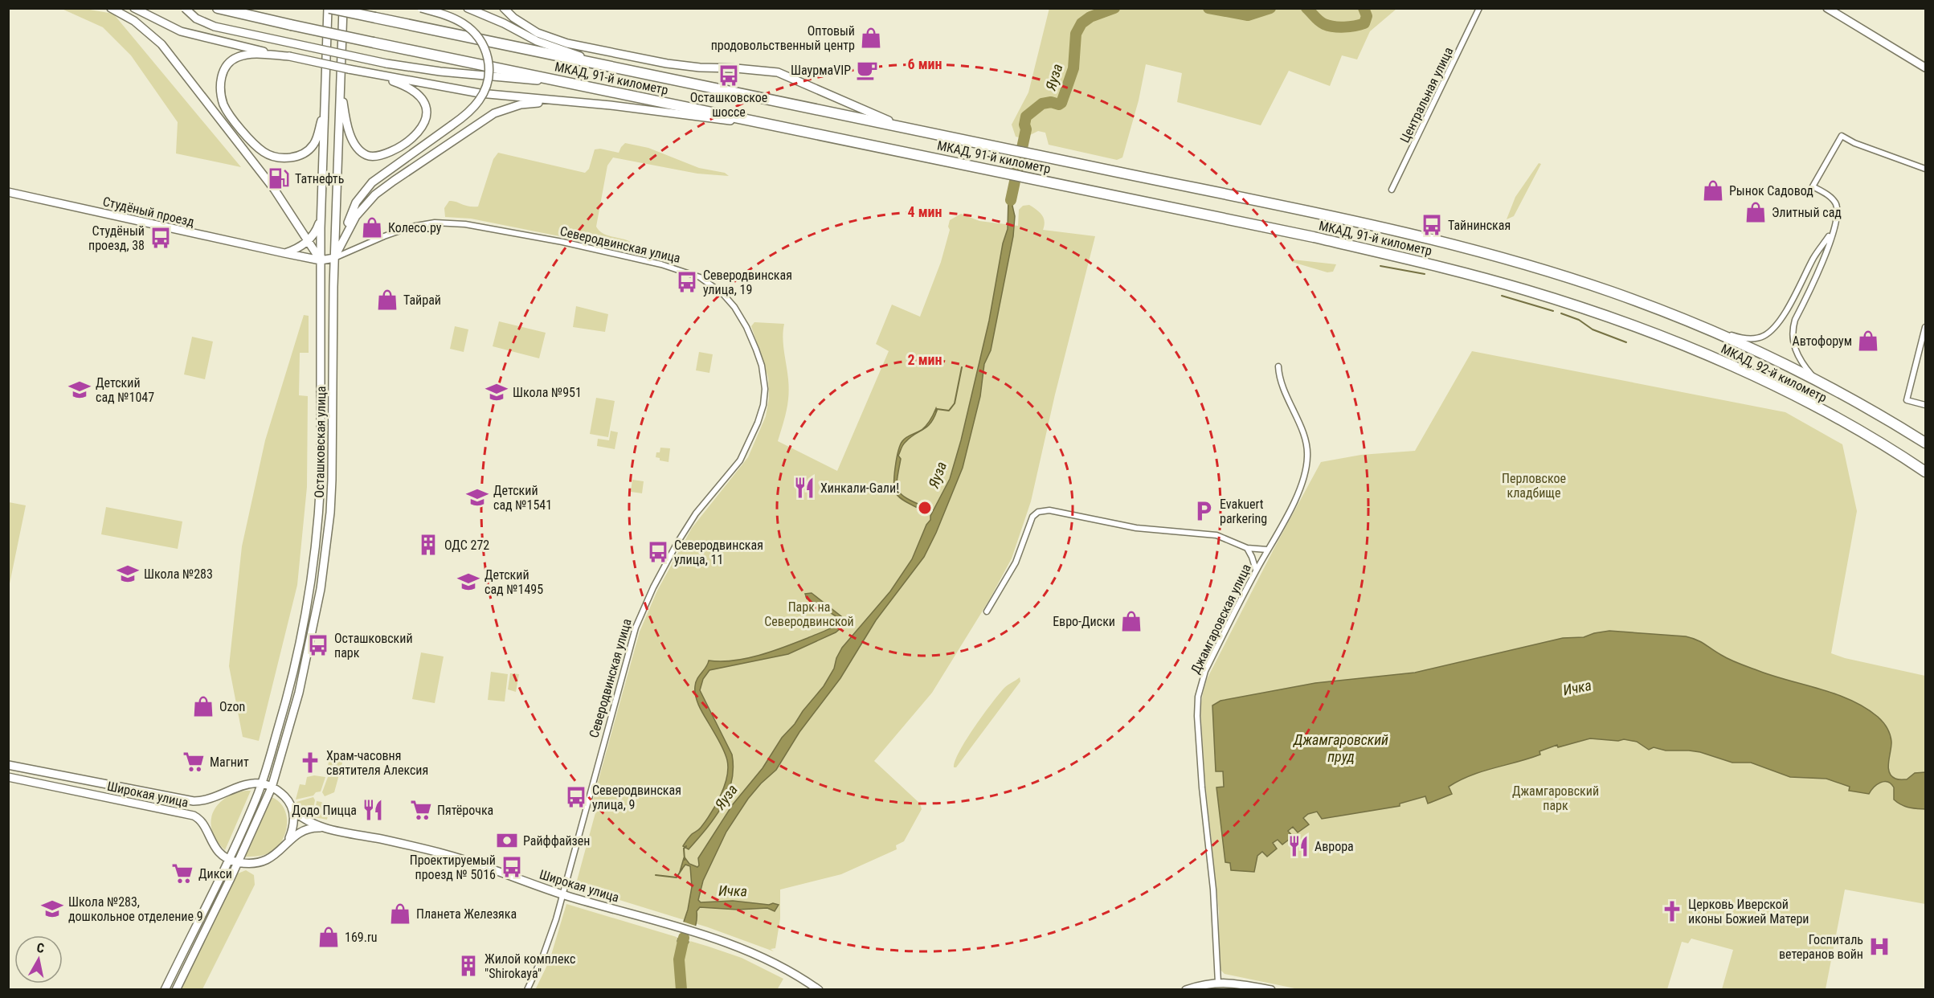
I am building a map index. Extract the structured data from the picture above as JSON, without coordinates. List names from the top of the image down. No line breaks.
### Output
{"streets":{"highway":["МКАД, 91-й километр","МКАД, 92-й километр"],"main road":["Студёный проезд","Северодвинская улица","Осташковская улица","Широкая улица"],"street":["Центральная улица","Джамгаровская улица"]},"crossings":[["МКАД, 91-й километр","МКАД, 92-й километр"],["МКАД, 91-й километр","Осташковская улица"],["Студёный проезд","Северодвинская улица"],["Студёный проезд","Осташковская улица"],["Северодвинская улица","Осташковская улица"],["Северодвинская улица","Широкая улица"],["Осташковская улица","Широкая улица"]],"water":["Яуза","Ичка","Джамгаровский пруд"],"parks":["Перловское кладбище","Парк на Северодвинской","Джамгаровский парк"],"places":{"shop":["Оптовый продовольственный центр","Рынок Садовод","Элитный сад","Колесо.ру","Тайрай","Автофорум","Евро-Диски","Ozon","Планета Железяка","169.ru"],"cafe":["ШаурмаVIP"],"bus stop":["Осташковское шоссе","Тайнинская","Студёный проезд, 38","Северодвинская улица, 19","Северодвинская улица, 11","Осташковский парк","Северодвинская улица, 9","Проектируемый проезд № 5016"],"fuel station":["Татнефть"],"school or university":["Детский сад №1047","Школа №951","Детский сад №1541","Школа №283","Детский сад №1495","Школа №283, дошкольное отделение 9"],"restaurant":["Хинкали-Gали!","Додо Пицца","Аврора"],"parking":["Evakuert parkering"],"building":["ОДС 272","Жилой комплекс \"Shirokaya\""],"supermarket":["Магнит","Пятёрочка","Дикси"],"church":["Храм-часовня святителя Алексия","Церковь Иверской иконы Божией Матери"],"bank":["Райффайзен"],"hospital":["Госпиталь ветеранов войн"]},"north":"top","rings":["6 мин","4 мин","2 мин"]}
